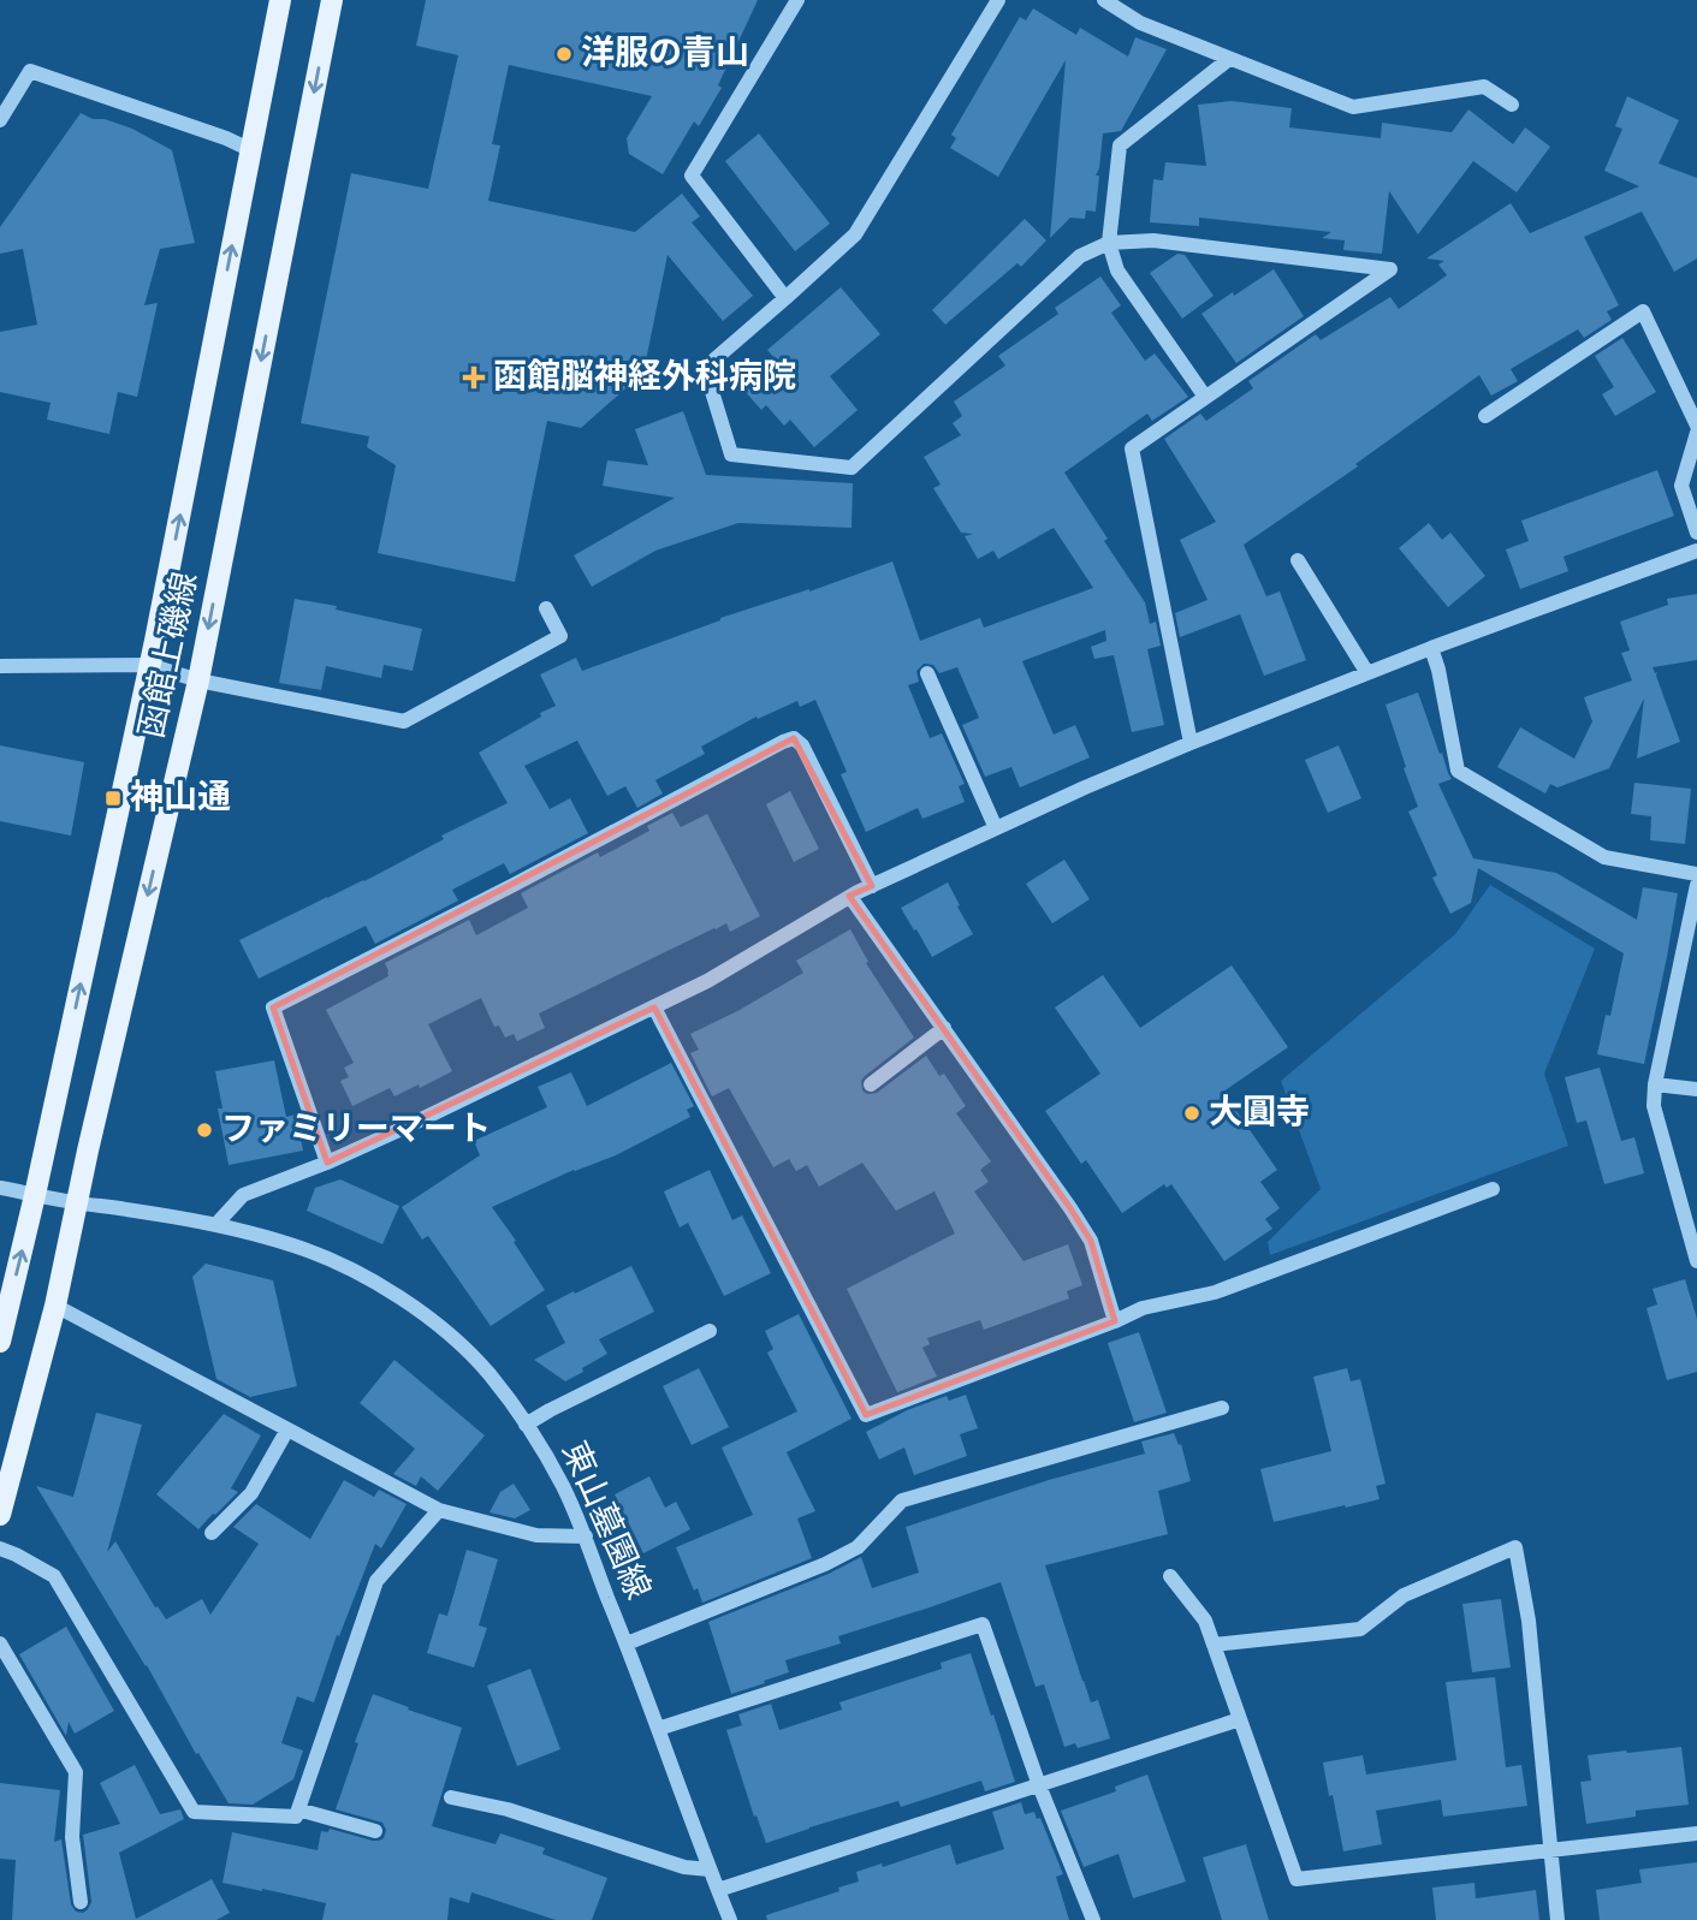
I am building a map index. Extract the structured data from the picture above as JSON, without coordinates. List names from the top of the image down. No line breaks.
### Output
{"streets":{"main road":["函館上磯線"],"street":["東山墓園線"]},"crossings":[["函館上磯線","東山墓園線"]],"places":{"other":["洋服の青山","大圓寺","ファミリーマート"],"health":["函館脳神経外科病院"],"transit":["神山通"]}}
